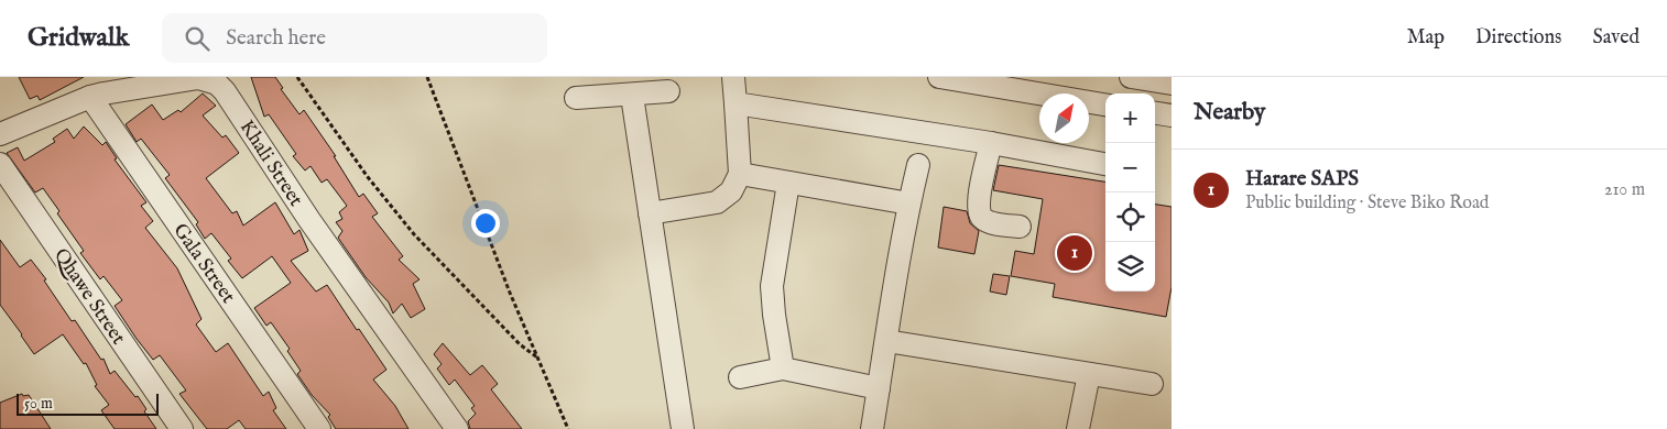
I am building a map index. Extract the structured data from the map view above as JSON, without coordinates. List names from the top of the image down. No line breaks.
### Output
{"streets":{"street":["Khali Street","Gala Street","Qhawe Street"]},"crossings":[["Khali Street","Gala Street"]],"scale_bar":"50 m","north":"top right","page":{"header":"Gridwalk","search":"Search here","nav":["Map","Directions","Saved"],"heading":"Nearby","map_buttons":["+","−"],"list":[{"mark":"1","name":"Harare SAPS","note":"Public building · Steve Biko Road","value":"210 m"}],"pins":"1","scale":"50 m"}}
